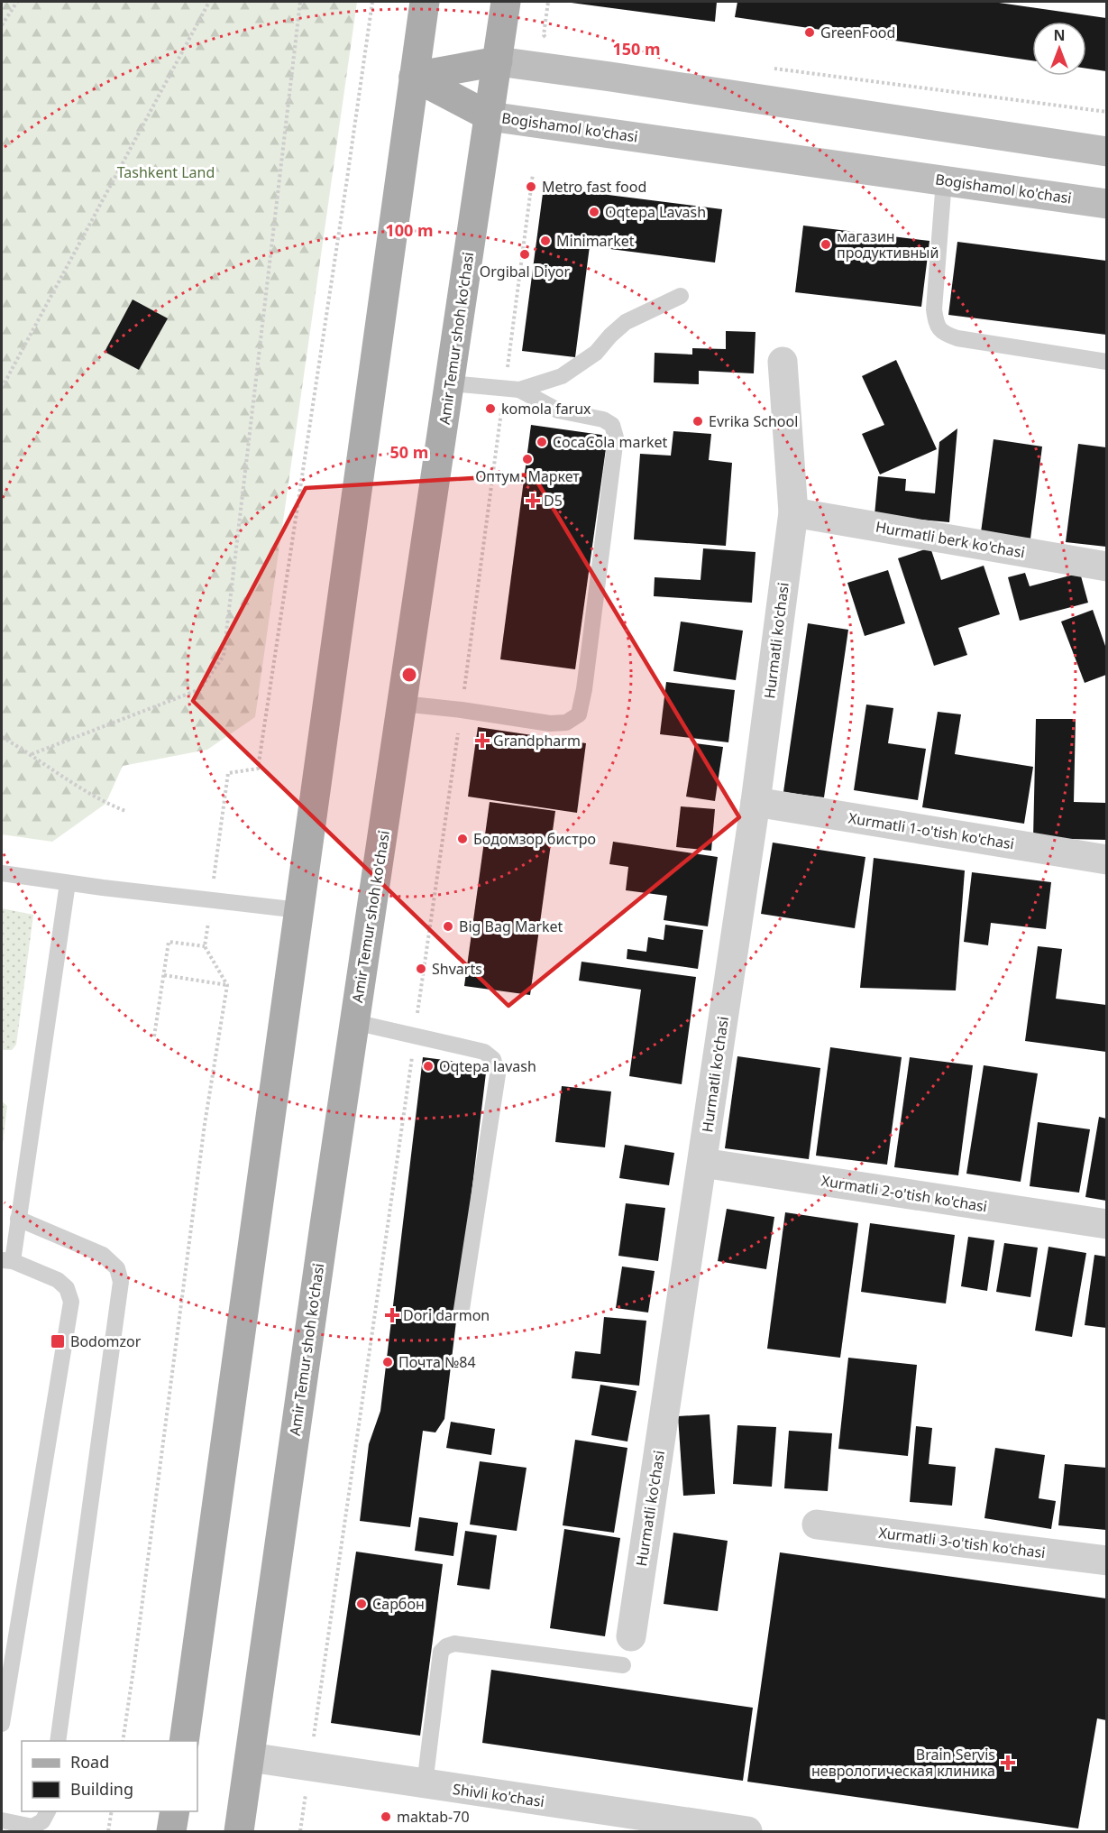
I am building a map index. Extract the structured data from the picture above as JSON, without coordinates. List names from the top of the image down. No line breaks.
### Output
{"streets":{"main road":["Bogishamol ko'chasi","Amir Temur shoh ko'chasi"],"street":["Hurmatli berk ko'chasi","Hurmatli ko'chasi","Xurmatli 1-o'tish ko'chasi","Xurmatli 2-o'tish ko'chasi","Xurmatli 3-o'tish ko'chasi","Shivli ko'chasi"]},"crossings":[["Bogishamol ko'chasi","Amir Temur shoh ko'chasi"],["Amir Temur shoh ko'chasi","Shivli ko'chasi"],["Hurmatli berk ko'chasi","Hurmatli ko'chasi"],["Hurmatli ko'chasi","Xurmatli 1-o'tish ko'chasi"],["Hurmatli ko'chasi","Xurmatli 2-o'tish ko'chasi"]],"parks":["Tashkent Land"],"places":{"other":["GreenFood","Metro fast food","Oqtepa Lavash","Minimarket","магазин продуктивный","Orgibal Diyor","komola farux","Evrika School","CocaCola market","Оптум. Маркет","Бодомзор бистро","Big Bag Market","Shvarts","Oqtepa lavash","Почта №84","Сарбон","maktab-70"],"health":["D5","Grandpharm","Dori darmon","Brain Servis неврологическая клиника"],"transit":["Bodomzor"]},"legend":["Road","Building"],"north":"top","rings":["150 m","100 m","50 m"]}
